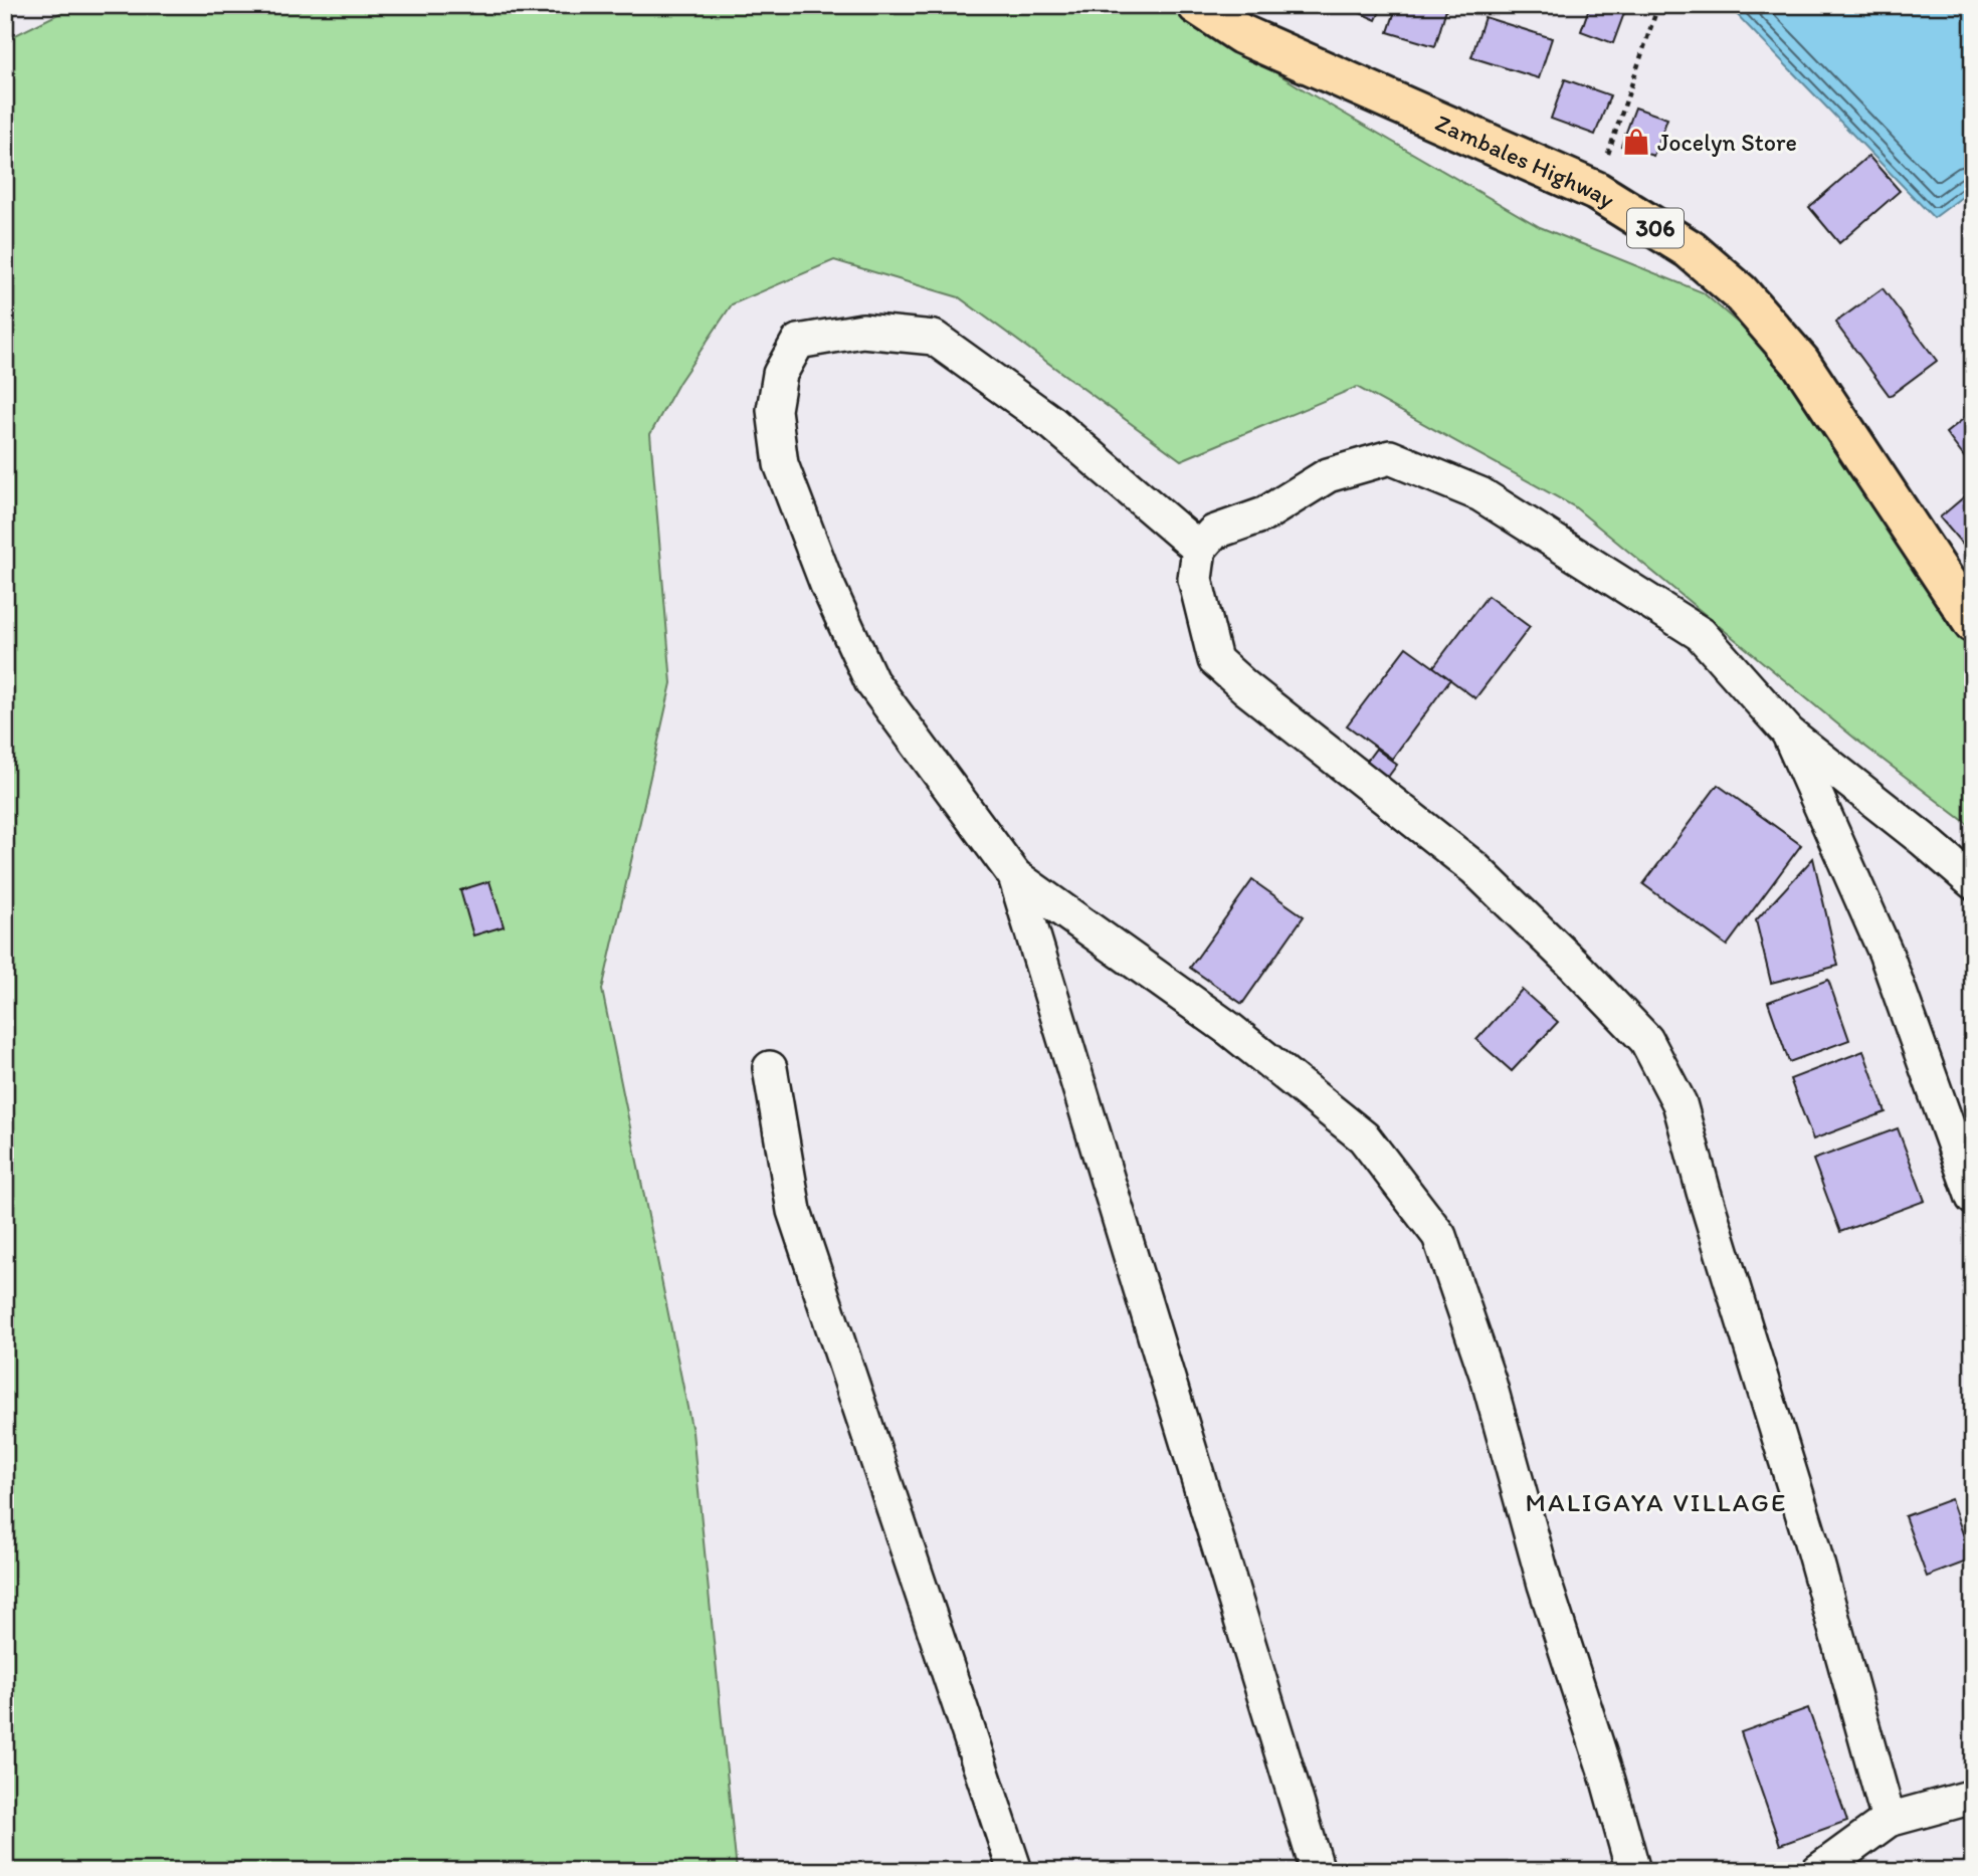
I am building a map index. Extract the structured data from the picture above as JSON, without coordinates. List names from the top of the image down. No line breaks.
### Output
{"streets":{"main road":["Zambales Highway","306"]},"districts":["MALIGAYA VILLAGE"],"places":{"shop":["Jocelyn Store"]}}
